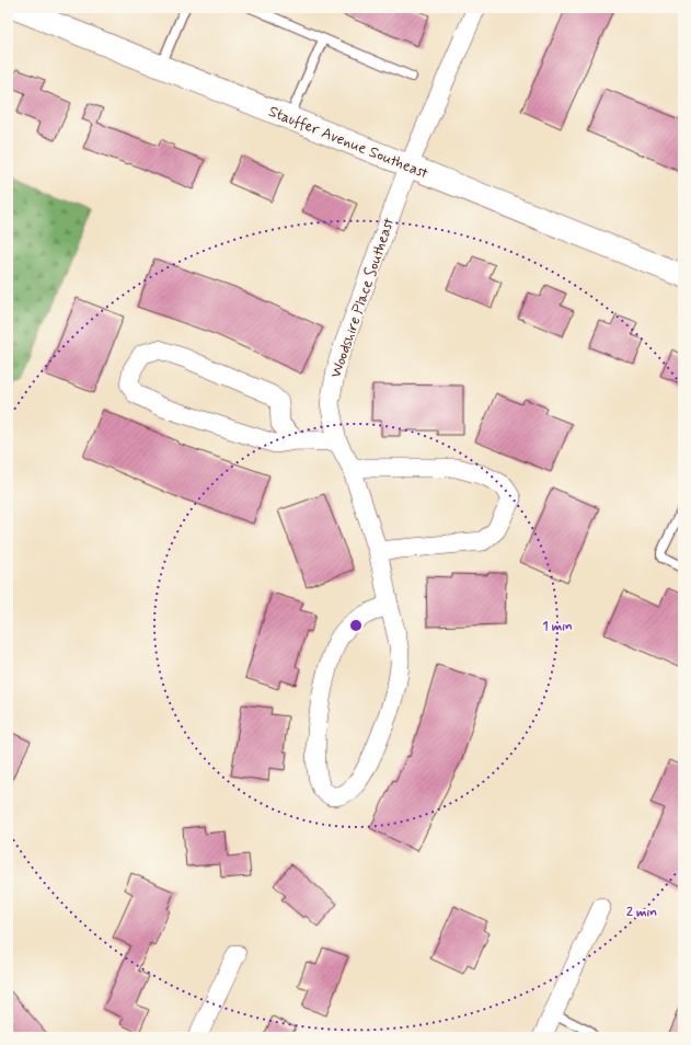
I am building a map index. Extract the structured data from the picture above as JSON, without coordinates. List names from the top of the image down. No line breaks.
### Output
{"streets":{"street":["Stauffer Avenue Southeast","Woodshire Place Southeast"]},"crossings":[["Stauffer Avenue Southeast","Woodshire Place Southeast"]],"rings":["1 min","2 min"]}
